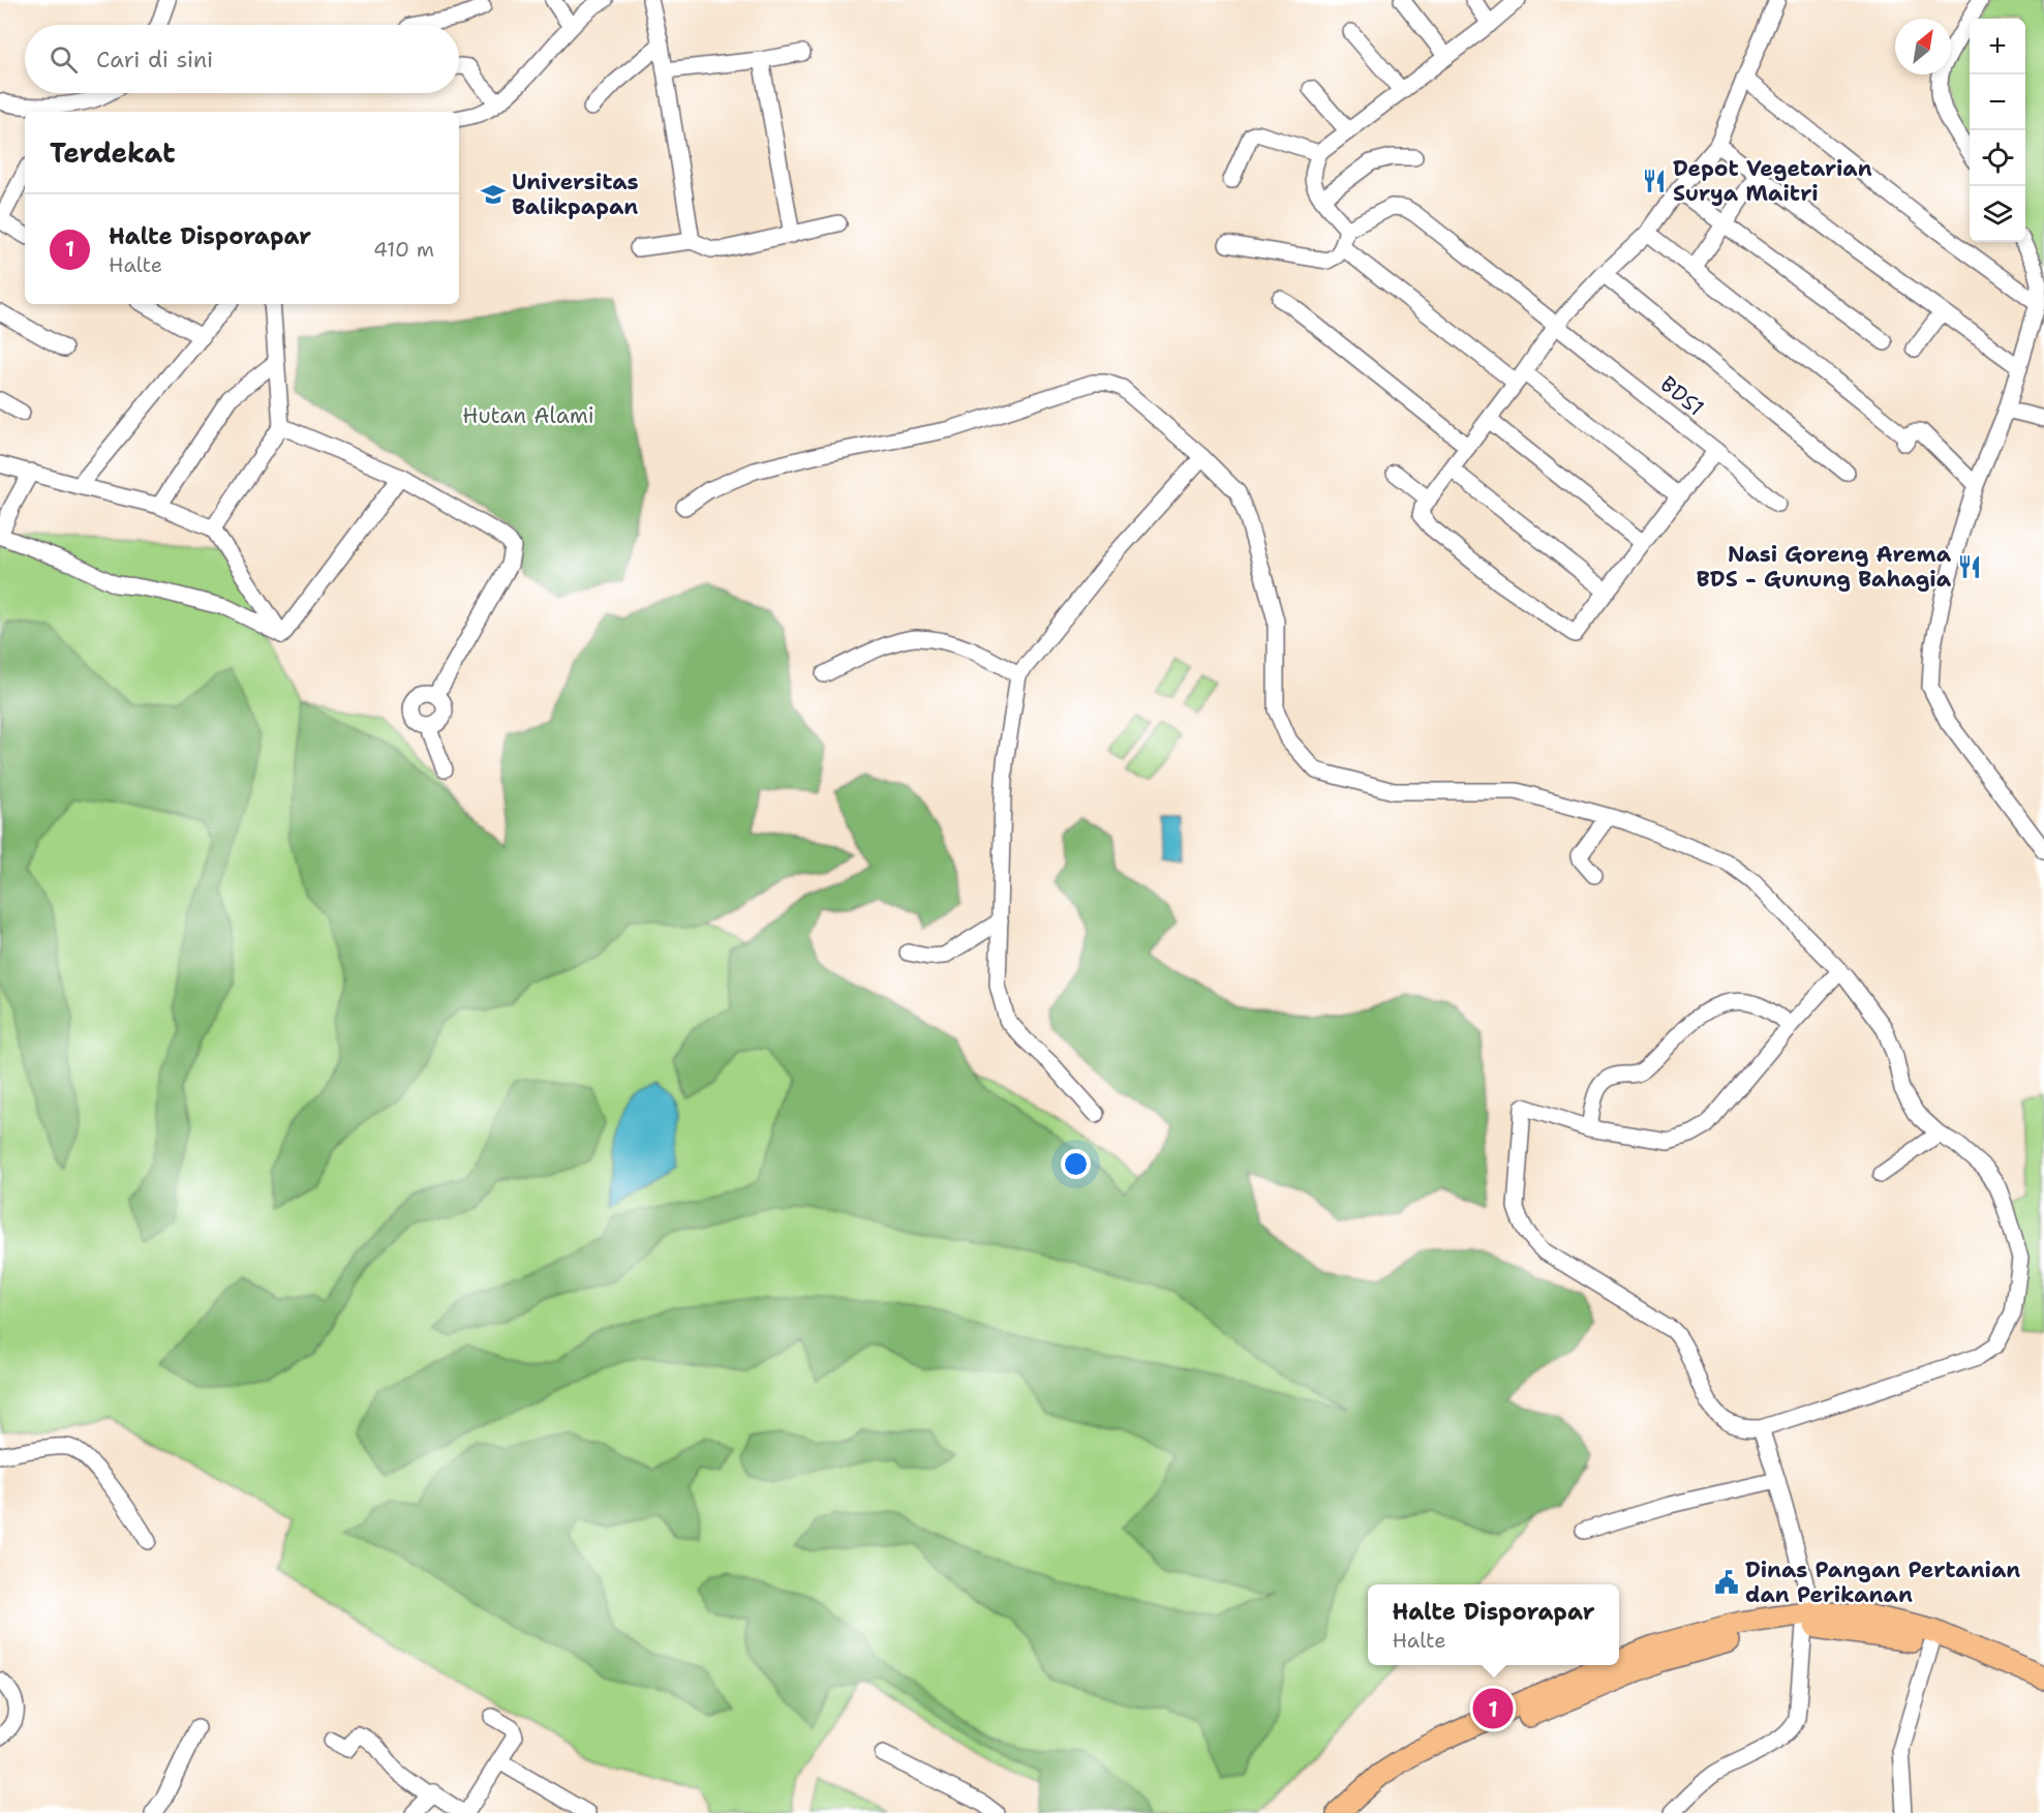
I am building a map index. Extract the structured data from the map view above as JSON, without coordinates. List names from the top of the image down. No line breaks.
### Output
{"streets":{"street":["BDS1"]},"parks":["Hutan Alami"],"places":{"restaurant":["Depot Vegetarian Surya Maitri","Nasi Goreng Arema BDS - Gunung Bahagia"],"school or university":["Universitas Balikpapan"],"public building":["Dinas Pangan Pertanian dan Perikanan"]},"north":"top right","page":{"map_buttons":["+","−"],"search":"Cari di sini","heading":"Terdekat","list":[{"mark":"1","name":"Halte Disporapar","note":"Halte","value":"410 m"}],"popup":["Halte Disporapar","Halte"],"pins":"1"}}
